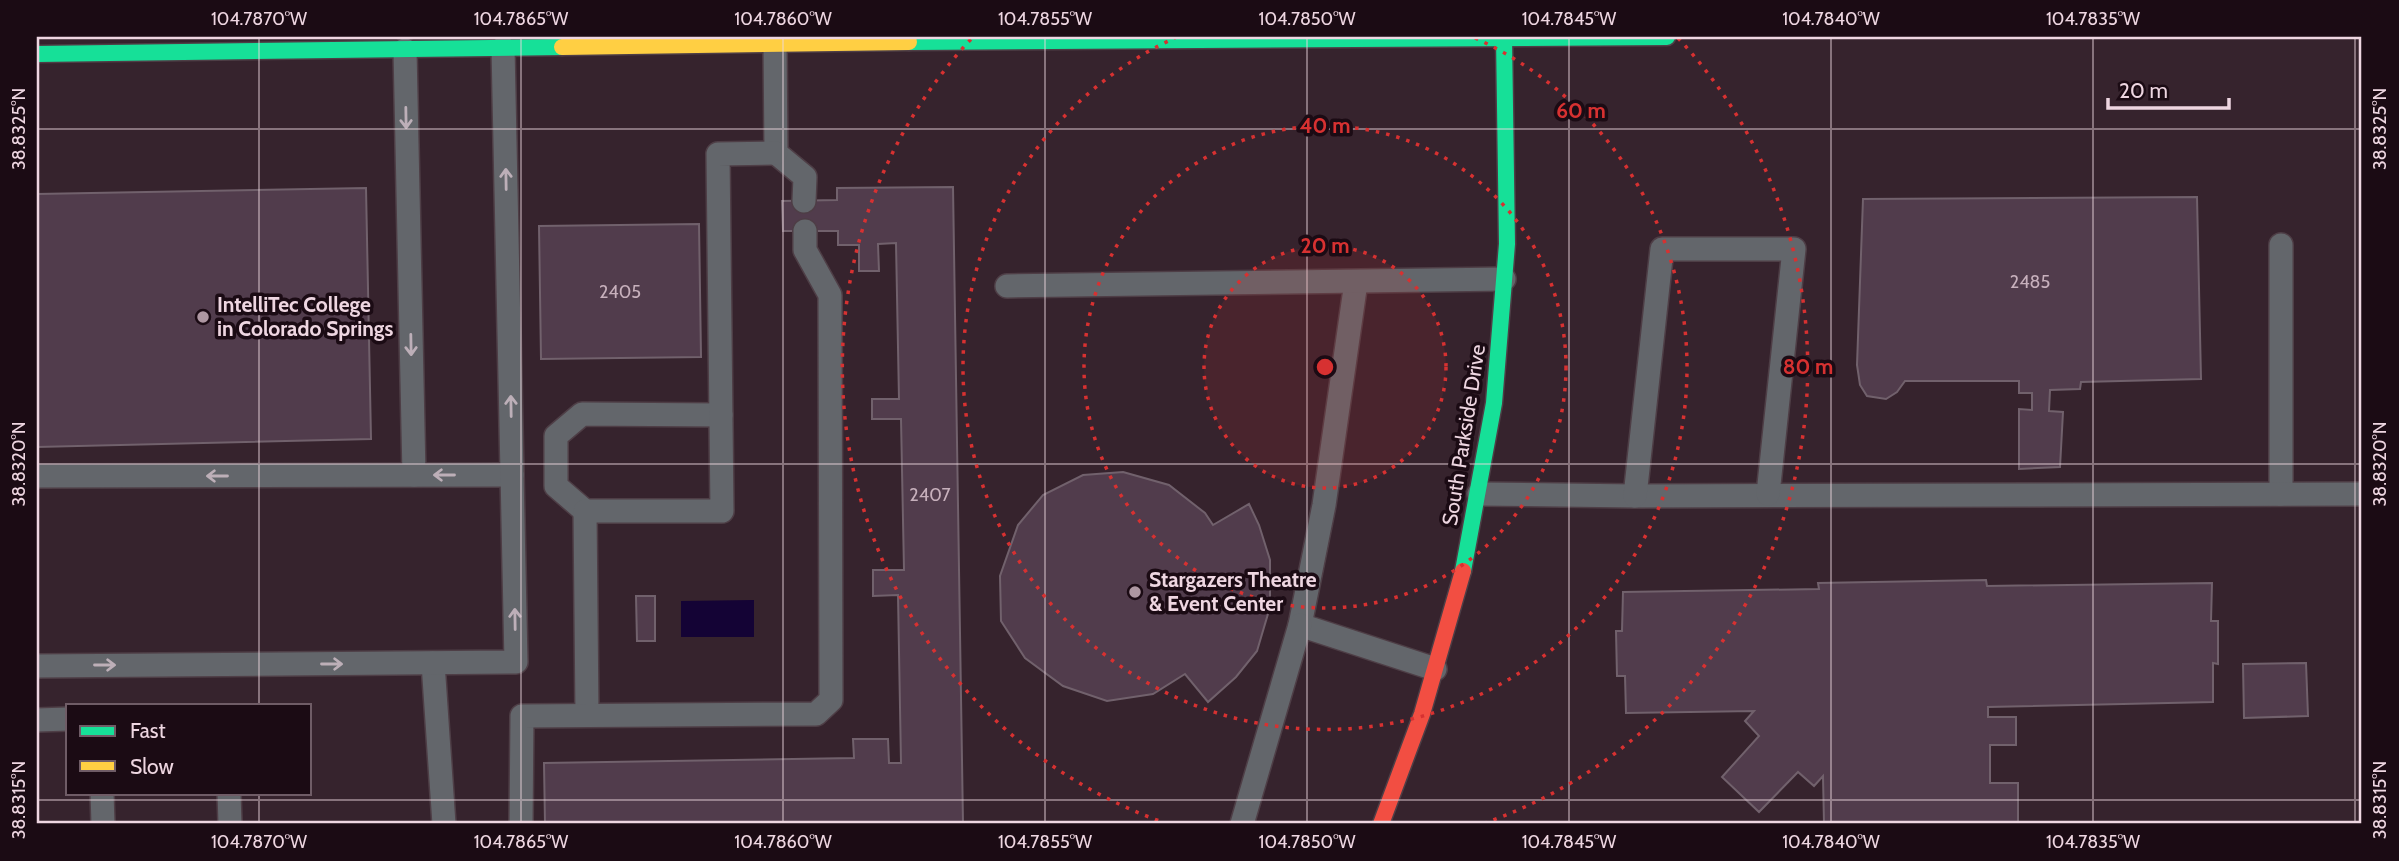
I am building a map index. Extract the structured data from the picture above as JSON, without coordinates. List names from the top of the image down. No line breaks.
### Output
{"streets":{"main road":["South Parkside Drive"]},"places":["IntelliTec College in Colorado Springs","Stargazers Theatre & Event Center"],"house_numbers":["2485","2405","2407"],"legend":["Fast","Slow"],"scale_bar":"20 m","coordinates":["104.7870°W","104.7865°W","104.7860°W","104.7855°W","104.7850°W","104.7845°W","104.7840°W","104.7835°W","38.8325°N","38.8320°N","38.8315°N"],"rings":["60 m","40 m","20 m","80 m"]}
